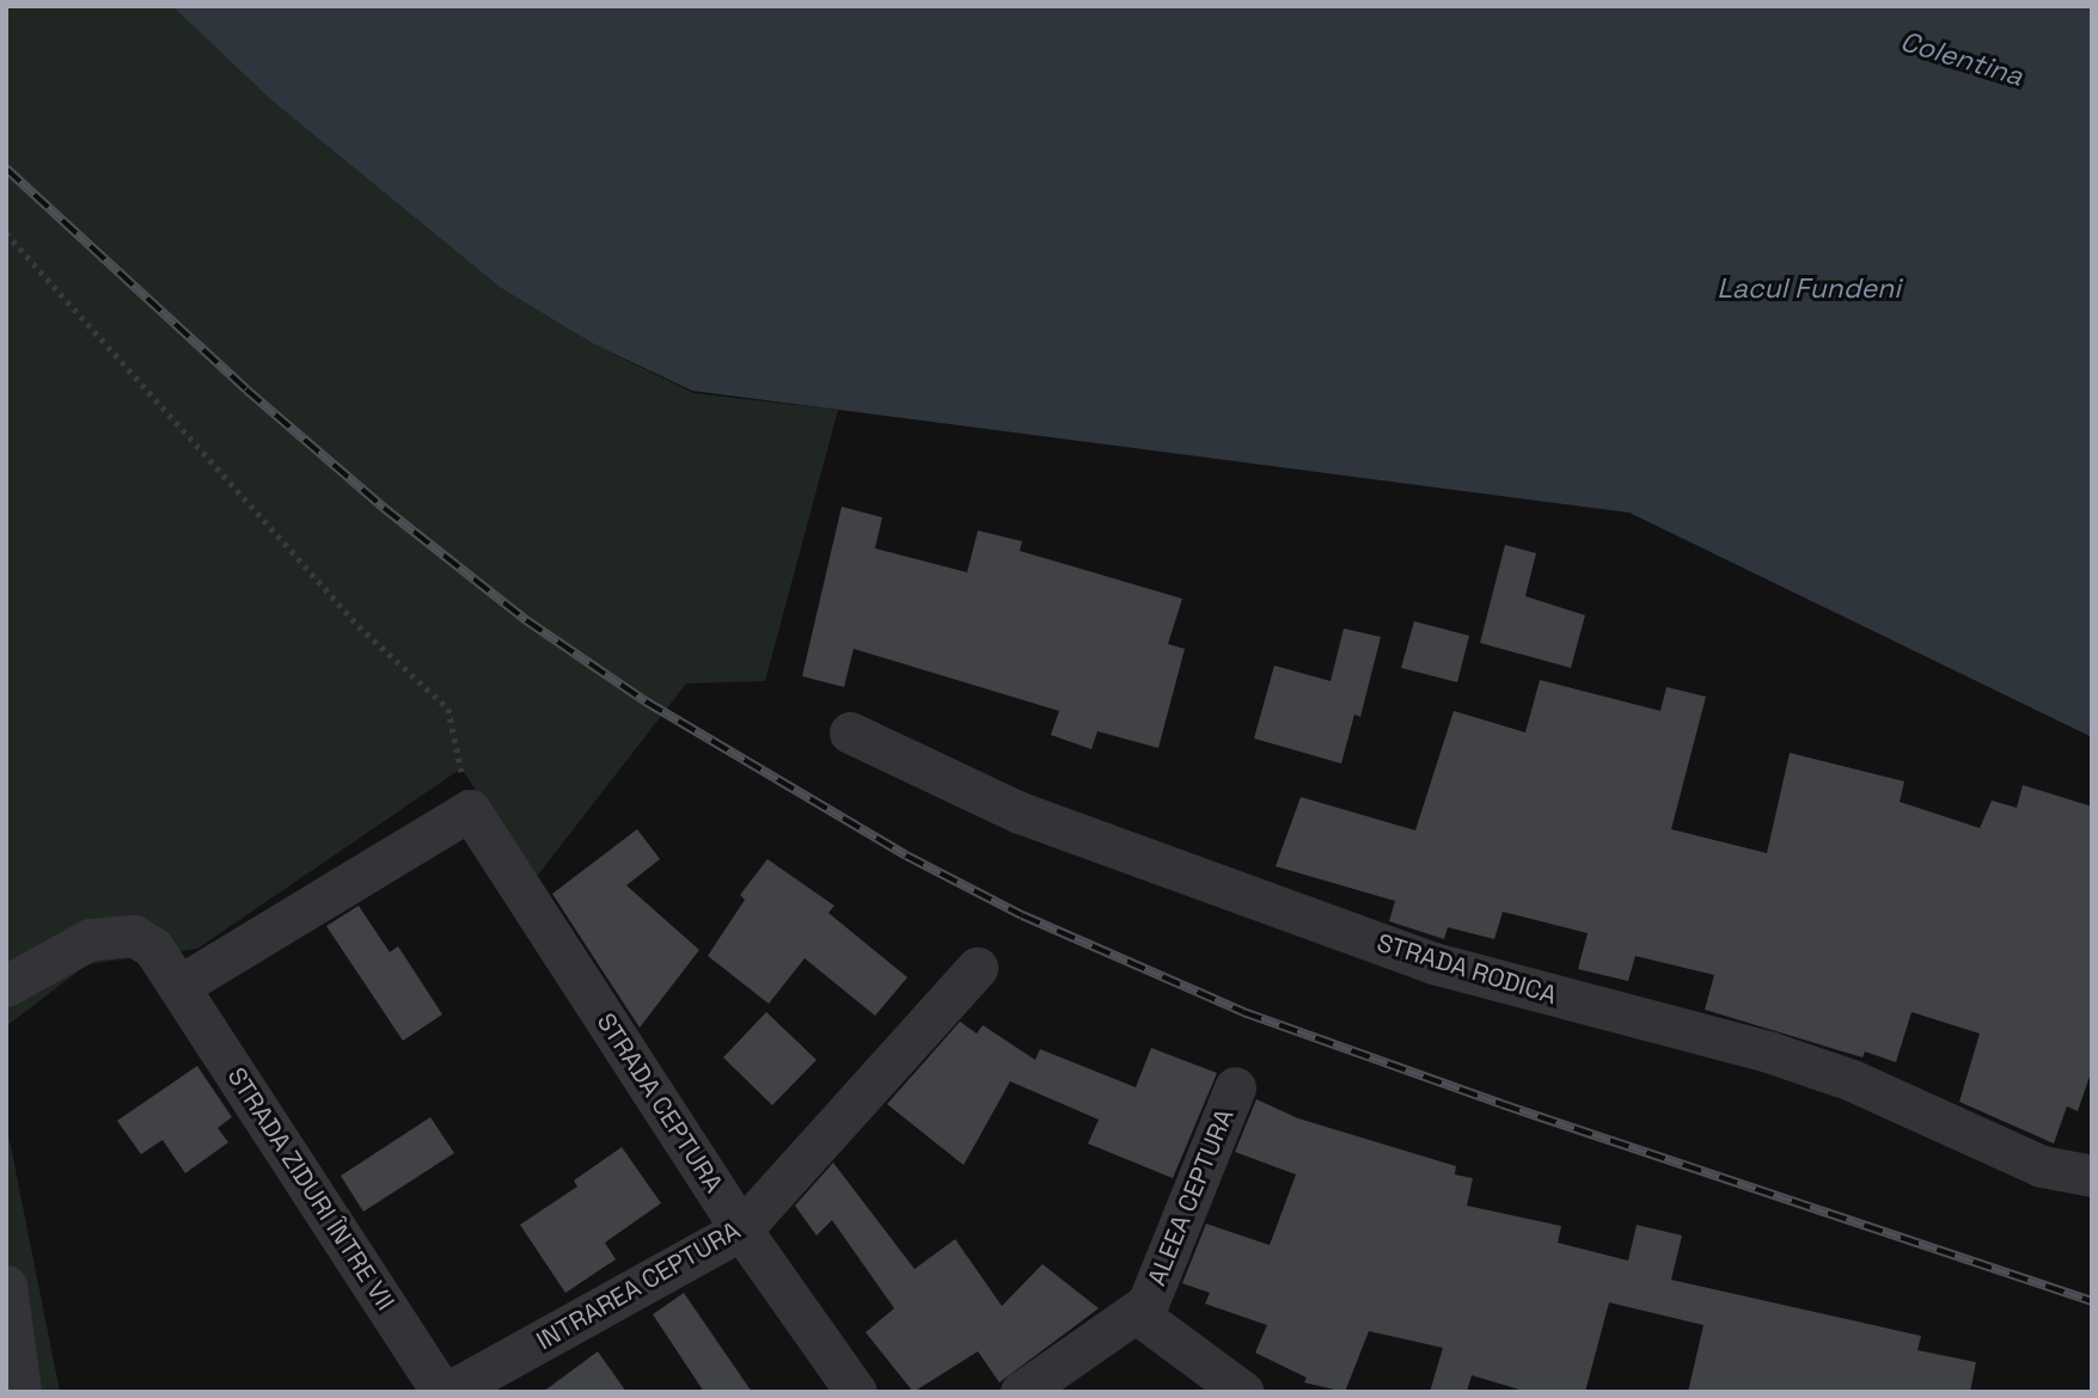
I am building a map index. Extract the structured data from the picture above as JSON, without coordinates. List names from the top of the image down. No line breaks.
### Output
{"streets":{"street":["STRADA RODICA","STRADA CEPTURA","STRADA ZIDURI ÎNTRE VII","ALEEA CEPTURA","INTRAREA CEPTURA"]},"crossings":[["STRADA CEPTURA","INTRAREA CEPTURA"],["STRADA ZIDURI ÎNTRE VII","INTRAREA CEPTURA"]],"water":["Colentina","Lacul Fundeni"]}
